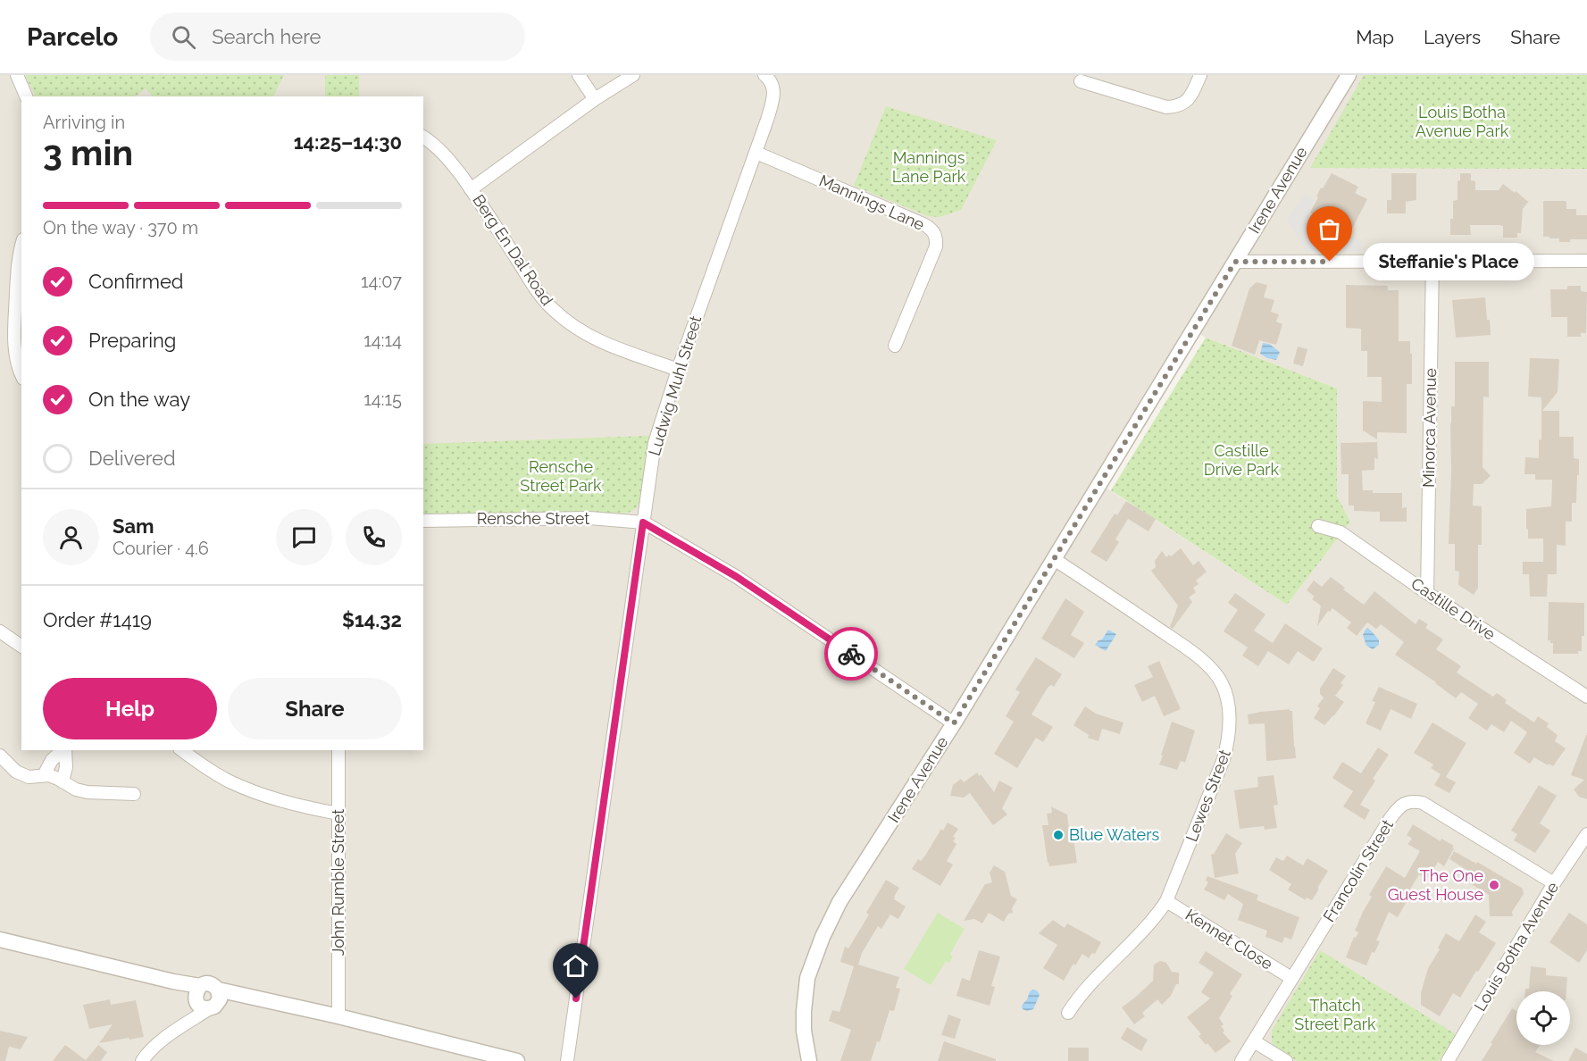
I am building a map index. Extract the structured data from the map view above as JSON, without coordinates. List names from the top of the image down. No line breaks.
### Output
{"streets":{"street":["Irene Avenue","Mannings Lane","Berg En Dal Road","Ludwig Muhl Street","Minorca Avenue","Rensche Street","Castille Drive","Lewes Street","Francolin Street","John Rumble Street","Kennet Close","Louis Botha Avenue"]},"crossings":[["Irene Avenue","Lewes Street"],["Mannings Lane","Ludwig Muhl Street"],["Berg En Dal Road","Ludwig Muhl Street"],["Ludwig Muhl Street","Rensche Street"],["Minorca Avenue","Castille Drive"],["Lewes Street","Kennet Close"],["Francolin Street","Kennet Close"],["Francolin Street","Louis Botha Avenue"]],"parks":["Louis Botha Avenue Park","Mannings Lane Park","Castille Drive Park","Rensche Street Park","Thatch Street Park"],"places":["Steffanie's Place","Blue Waters","The One Guest House"],"page":{"header":"Parcelo","search":"Search here","nav":["Map","Layers","Share"],"heading":["3 min","Arriving in","14:25–14:30"],"panel":["Sam","Courier · 4.6","Order #1419","$14.32"],"bar":"On the way · 370 m","bubble":"Steffanie's Place","list":[["Confirmed","14:07"],["Preparing","14:14"],["On the way","14:15"],"Delivered"],"buttons":["Help","Share"]}}
